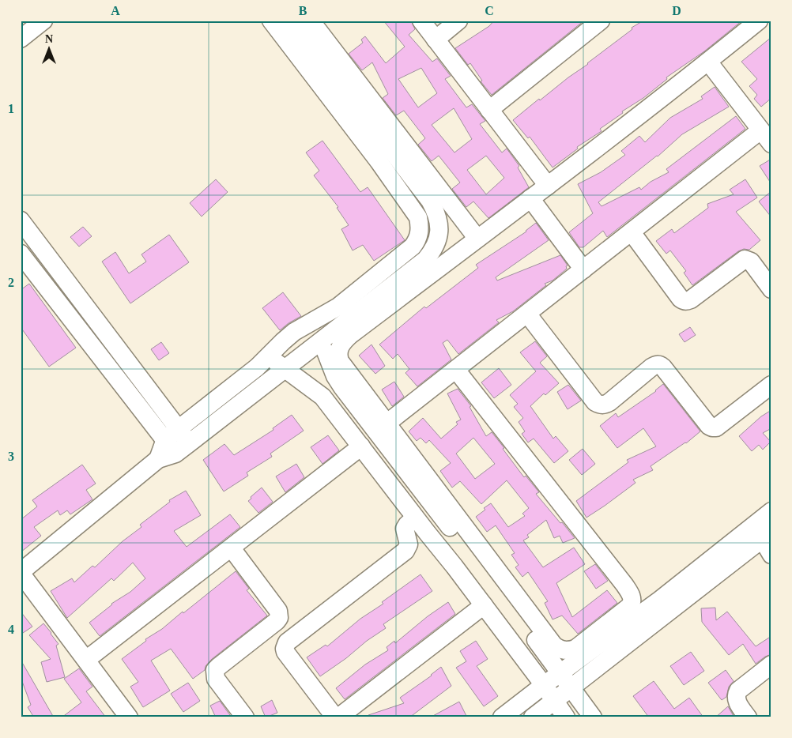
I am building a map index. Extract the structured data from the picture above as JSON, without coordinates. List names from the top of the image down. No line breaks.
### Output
{"north":"top","grid":{"columns":["A","B","C","D"],"rows":["1","2","3","4"]}}
